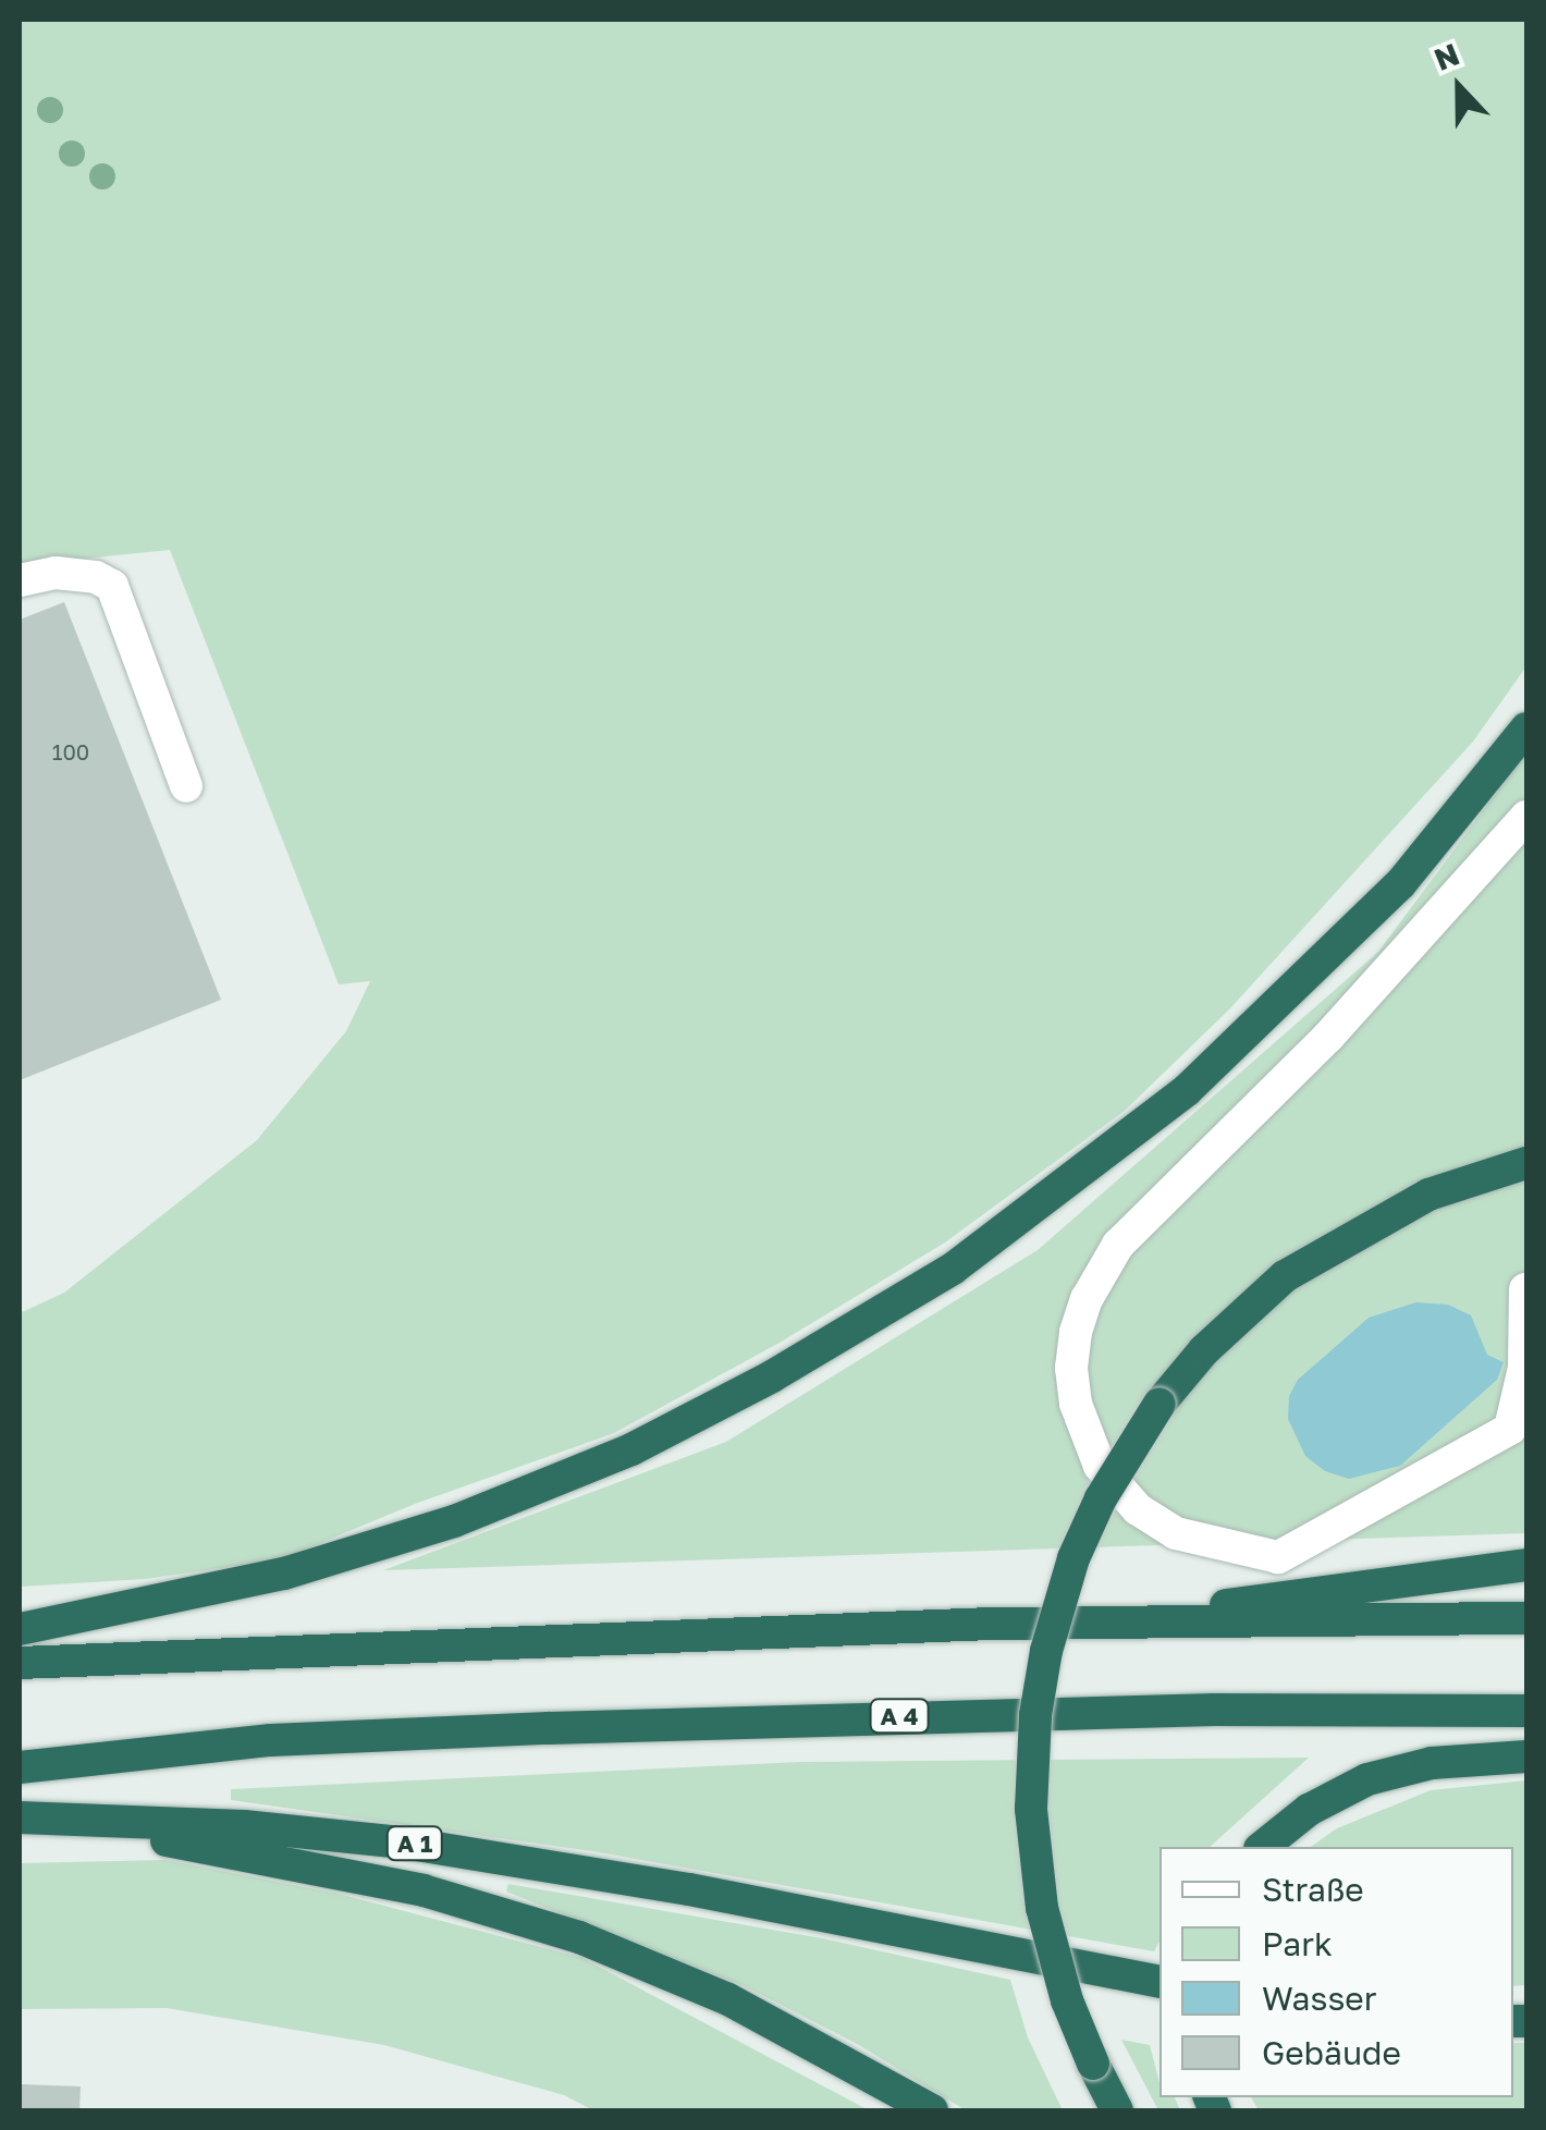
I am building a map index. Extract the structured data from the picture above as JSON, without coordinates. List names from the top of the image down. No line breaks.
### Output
{"streets":{"highway":["A 4","A 1"]},"house_numbers":["100"],"legend":["Straße","Park","Wasser","Gebäude"],"north":"top"}
